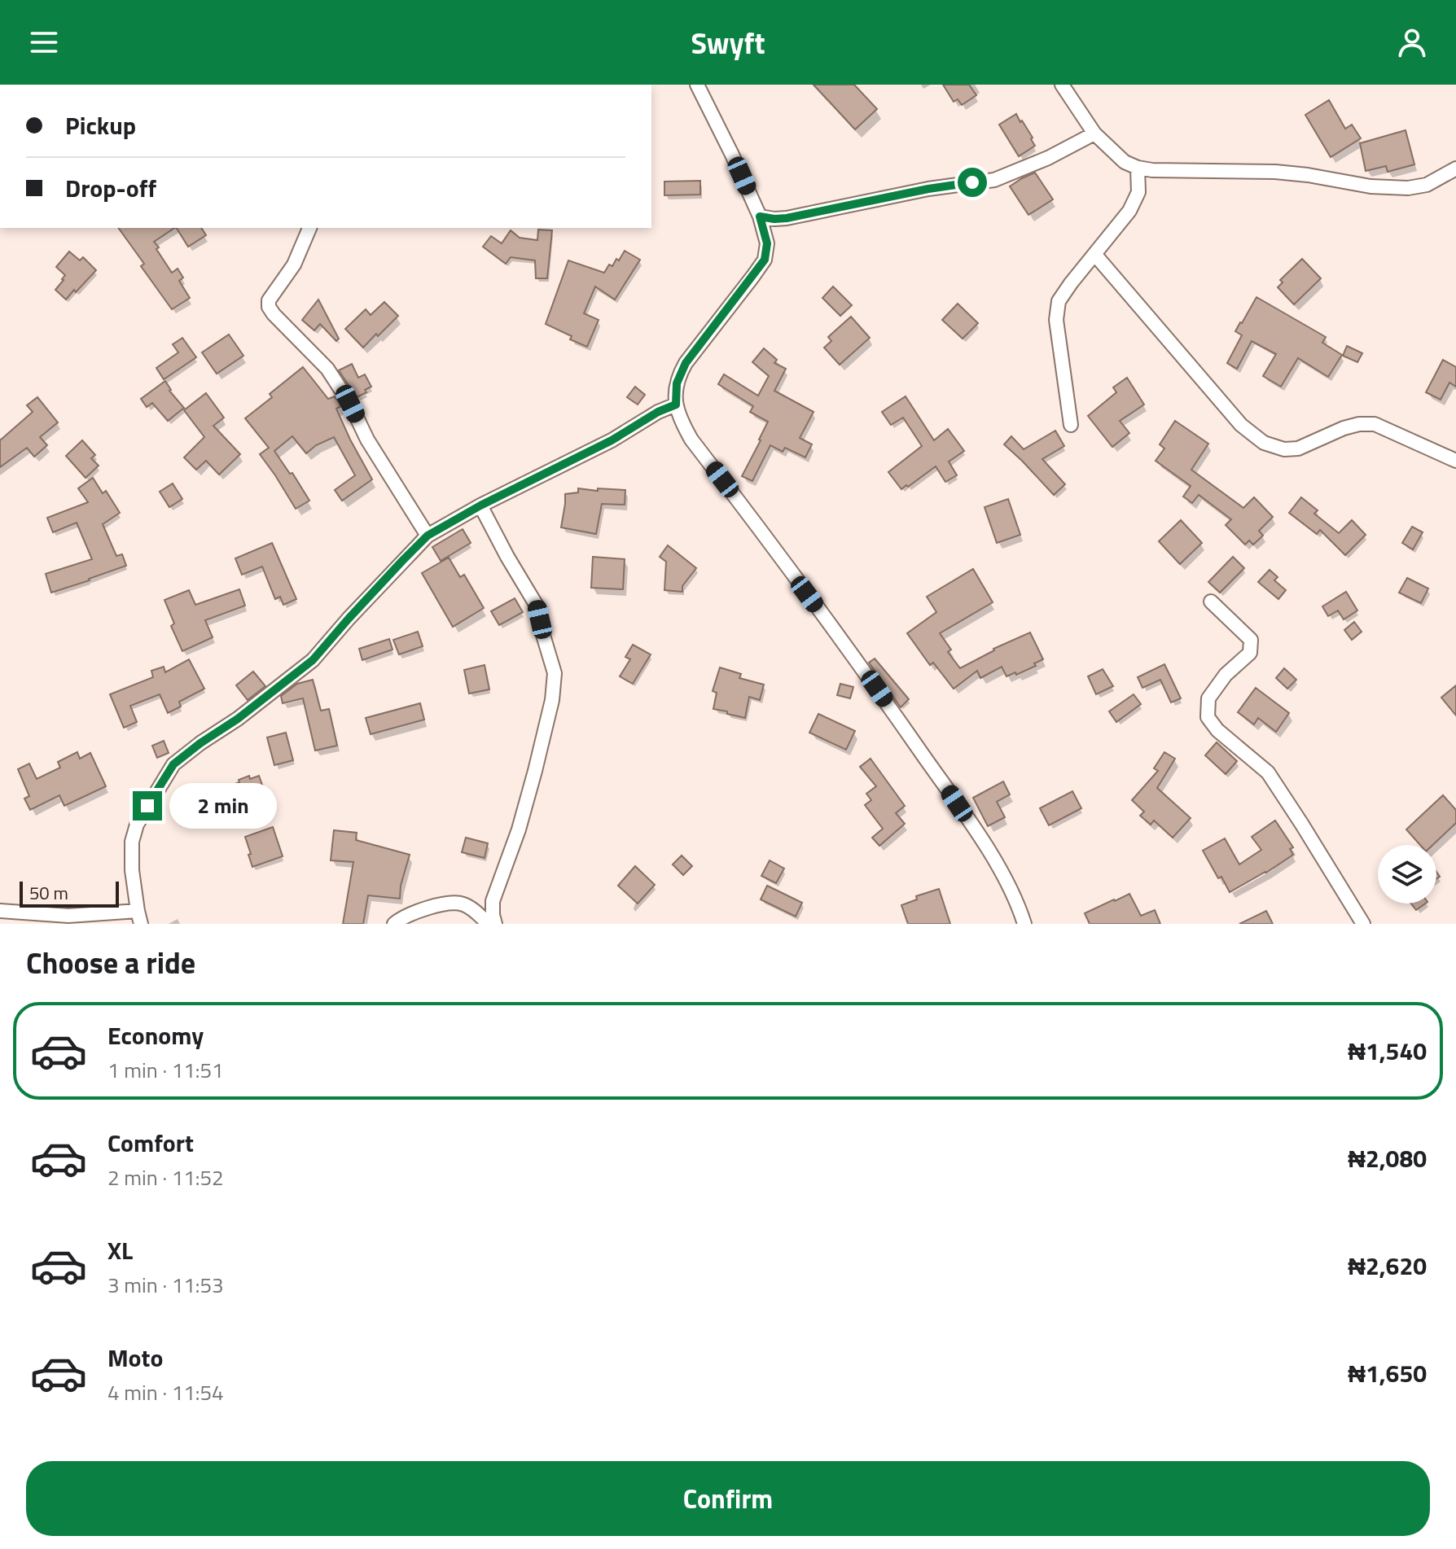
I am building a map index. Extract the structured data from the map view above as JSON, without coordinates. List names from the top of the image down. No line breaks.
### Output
{"scale_bar":"50 m","page":{"header":"Swyft","banner":["Pickup","Drop-off"],"bubble":"2 min","scale":"50 m","heading":"Choose a ride","list":[{"name":"Economy","note":"1 min · 11:51","value":"₦1,540"},{"name":"Comfort","note":"2 min · 11:52","value":"₦2,080"},{"name":"XL","note":"3 min · 11:53","value":"₦2,620"},{"name":"Moto","note":"4 min · 11:54","value":"₦1,650"}],"buttons":"Confirm"}}
